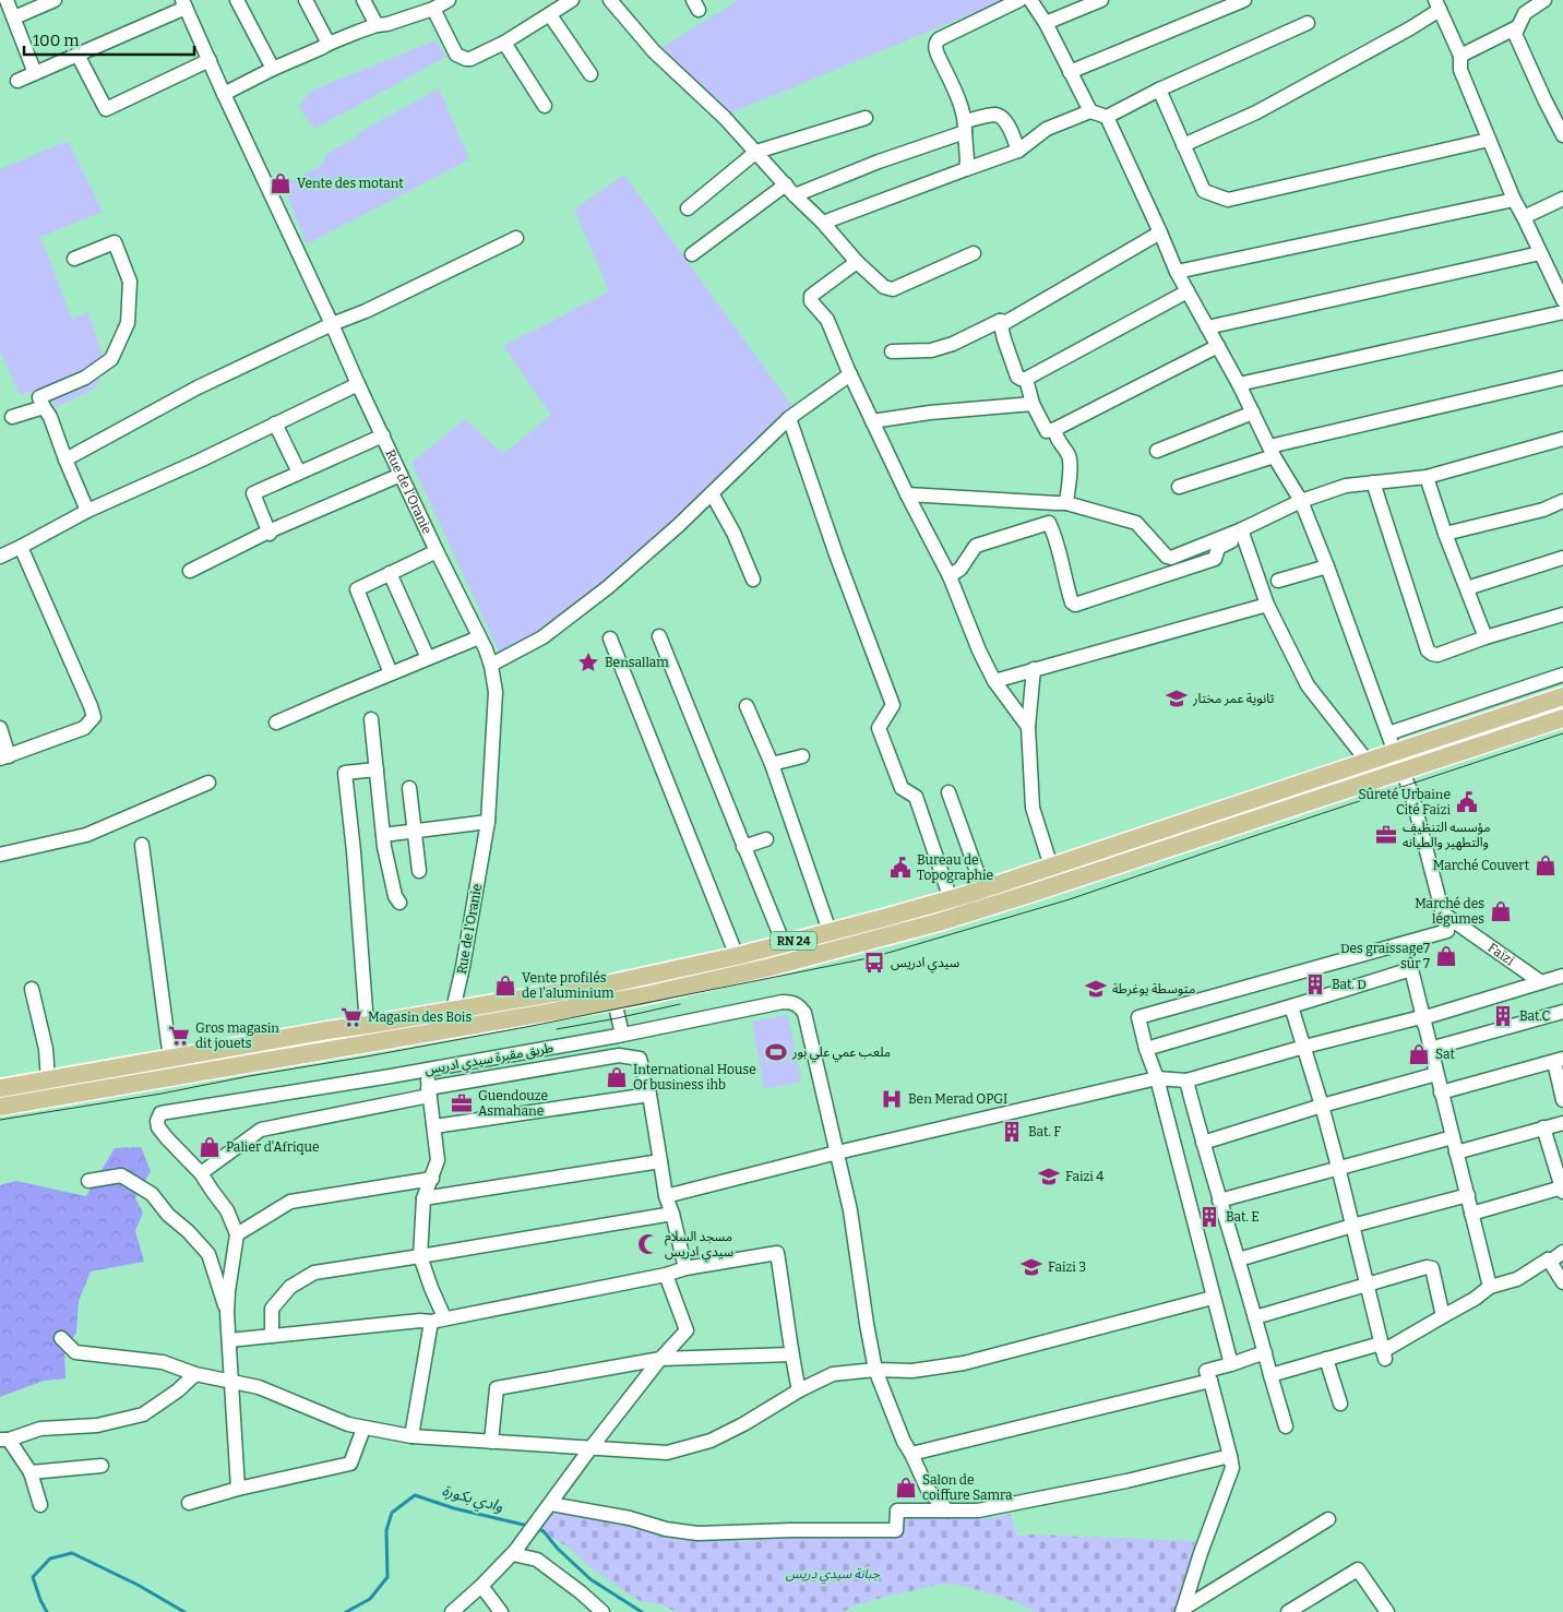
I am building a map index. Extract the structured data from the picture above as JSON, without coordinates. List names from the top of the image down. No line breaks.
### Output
{"streets":{"main road":["RN 24"],"street":["Rue de l'Oranie","Faïzi","طريق مقبرة سيدي ادريس"]},"crossings":[["Rue de l'Oranie","RN 24"]],"water":["وادي بكورة"],"parks":["جبانة سيدي دريس"],"places":{"shop":["Vente des motant","Marché Couvert","Marché des légumes","Des graissage7 sûr 7","Vente profilés de l'aluminium","Sat","International House Of business ihb","Palier d'Afrique","Salon de coiffure Samra"],"place":["Bensallam"],"school or university":["ثانوية عمر مختار","متوسطة يوغرطة","Faizi 4","Faizi 3"],"public building":["Sûreté Urbaine Cité Faizi","Bureau de Topographie"],"office":["مؤسسه التنظيف والتطهير والطيانه","Guendouze Asmahane"],"bus stop":["سيدي ادريس"],"building":["Bat. D","Bat.C","Bat. F","Bat. E"],"supermarket":["Magasin des Bois","Gros magasin dit jouets"],"sports":["ملعب عمي علي بور"],"hospital":["Ben Merad OPGI"],"mosque":["مسجد السلام سيدي ادريس"]},"scale_bar":"100 m"}
